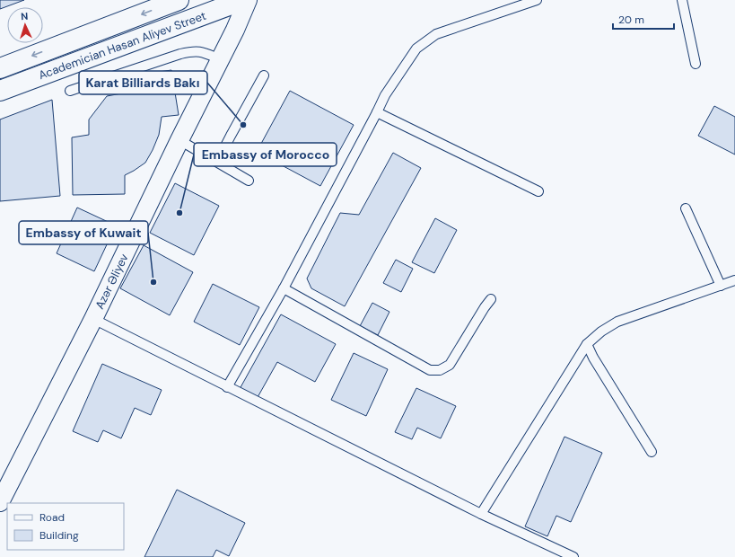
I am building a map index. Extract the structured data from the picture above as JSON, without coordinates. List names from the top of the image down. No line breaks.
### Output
{"streets":{"main road":["Academician Hasan Aliyev Street"],"street":["Azər Əliyev"]},"places":["Karat Billiards Bakı","Embassy of Morocco","Embassy of Kuwait"],"legend":["Road","Building"],"scale_bar":"20 m","north":"top"}
